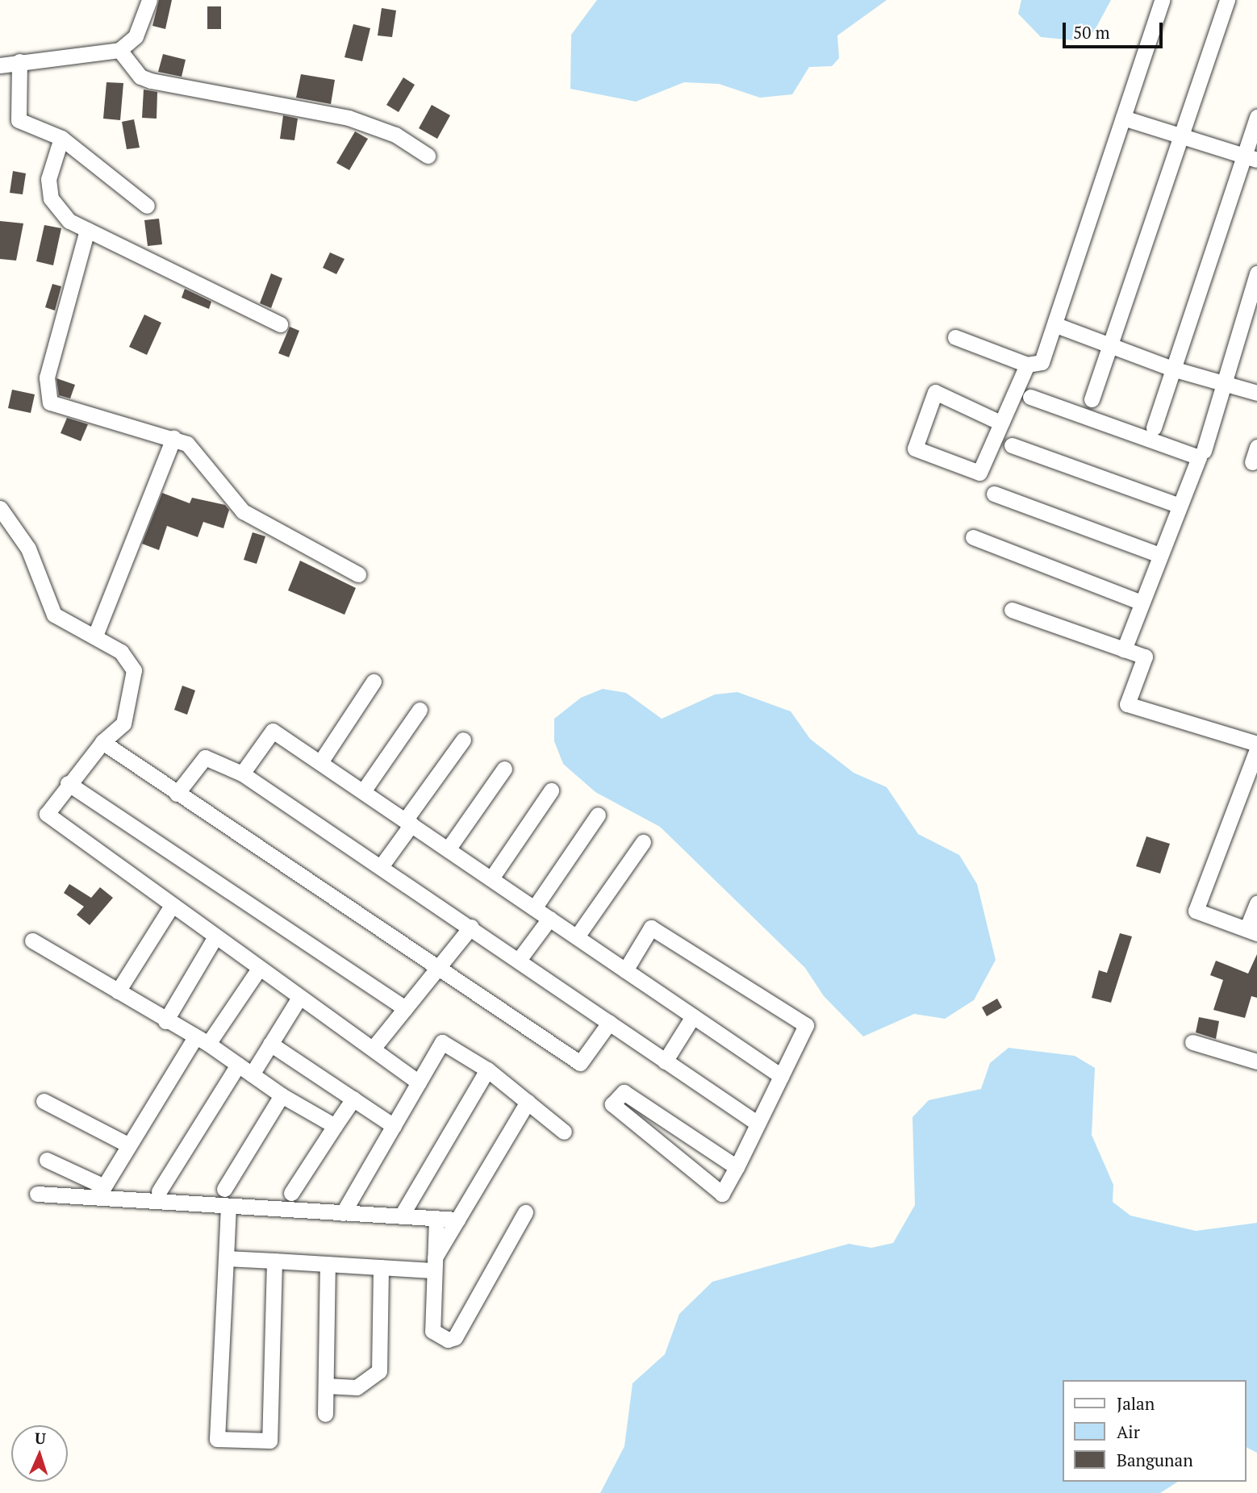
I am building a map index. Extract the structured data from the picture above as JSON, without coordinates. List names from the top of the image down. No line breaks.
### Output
{"legend":["Jalan","Air","Bangunan"],"scale_bar":"50 m","north":"top"}
